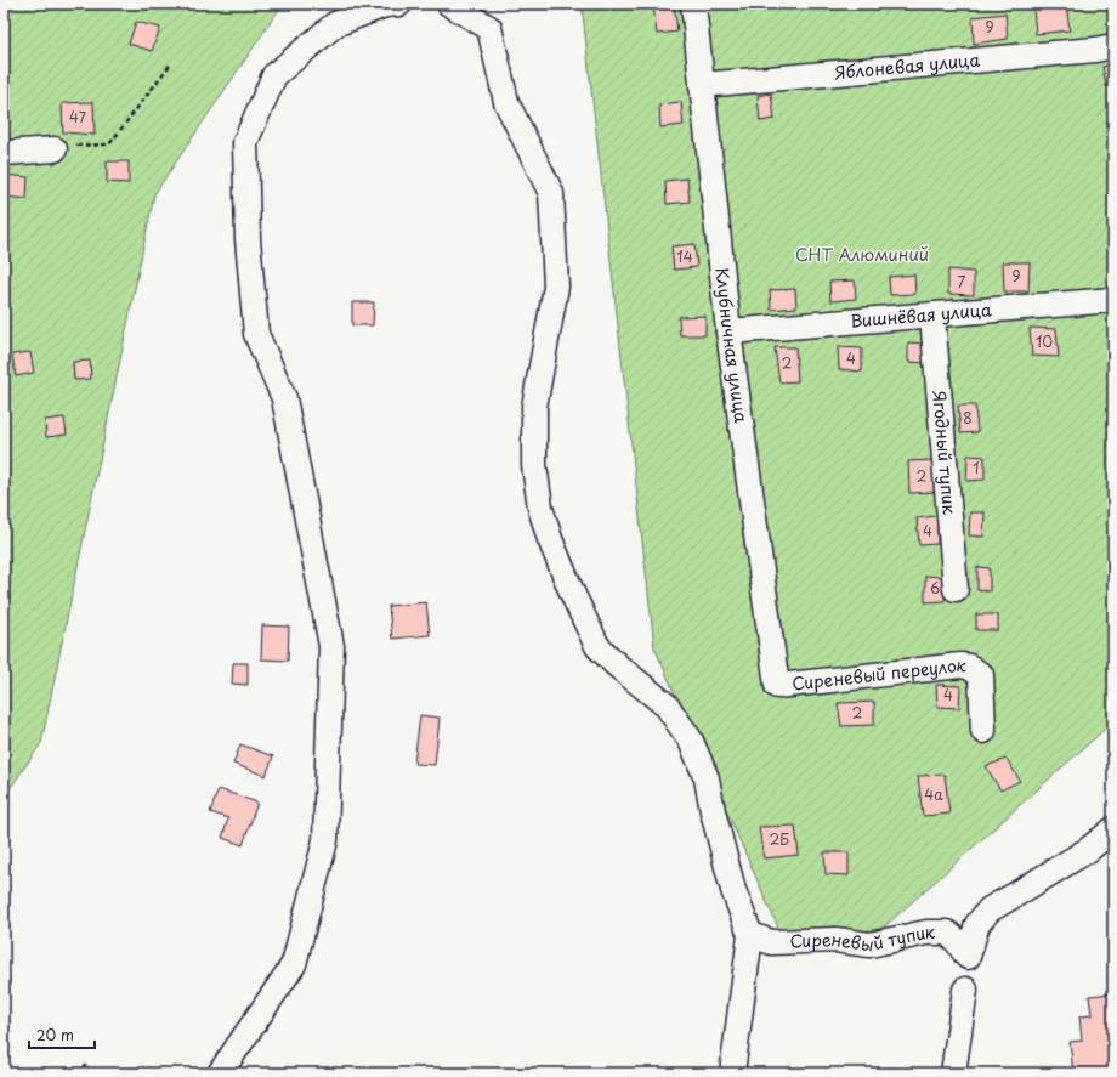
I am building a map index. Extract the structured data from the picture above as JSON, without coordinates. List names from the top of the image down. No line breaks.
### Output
{"streets":{"street":["Яблоневая улица","Вишнёвая улица","Клубничная улица","Ягодный тупик","Сиреневый переулок","Сиреневый тупик"]},"crossings":[["Яблоневая улица","Клубничная улица"],["Вишнёвая улица","Клубничная улица"],["Вишнёвая улица","Ягодный тупик"],["Клубничная улица","Сиреневый переулок"]],"parks":["СНТ Алюминий"],"house_numbers":["9","47","14","9","7","10","4","2","8","1","2","4","6","4","2","4а","2Б"],"scale_bar":"20 m"}
